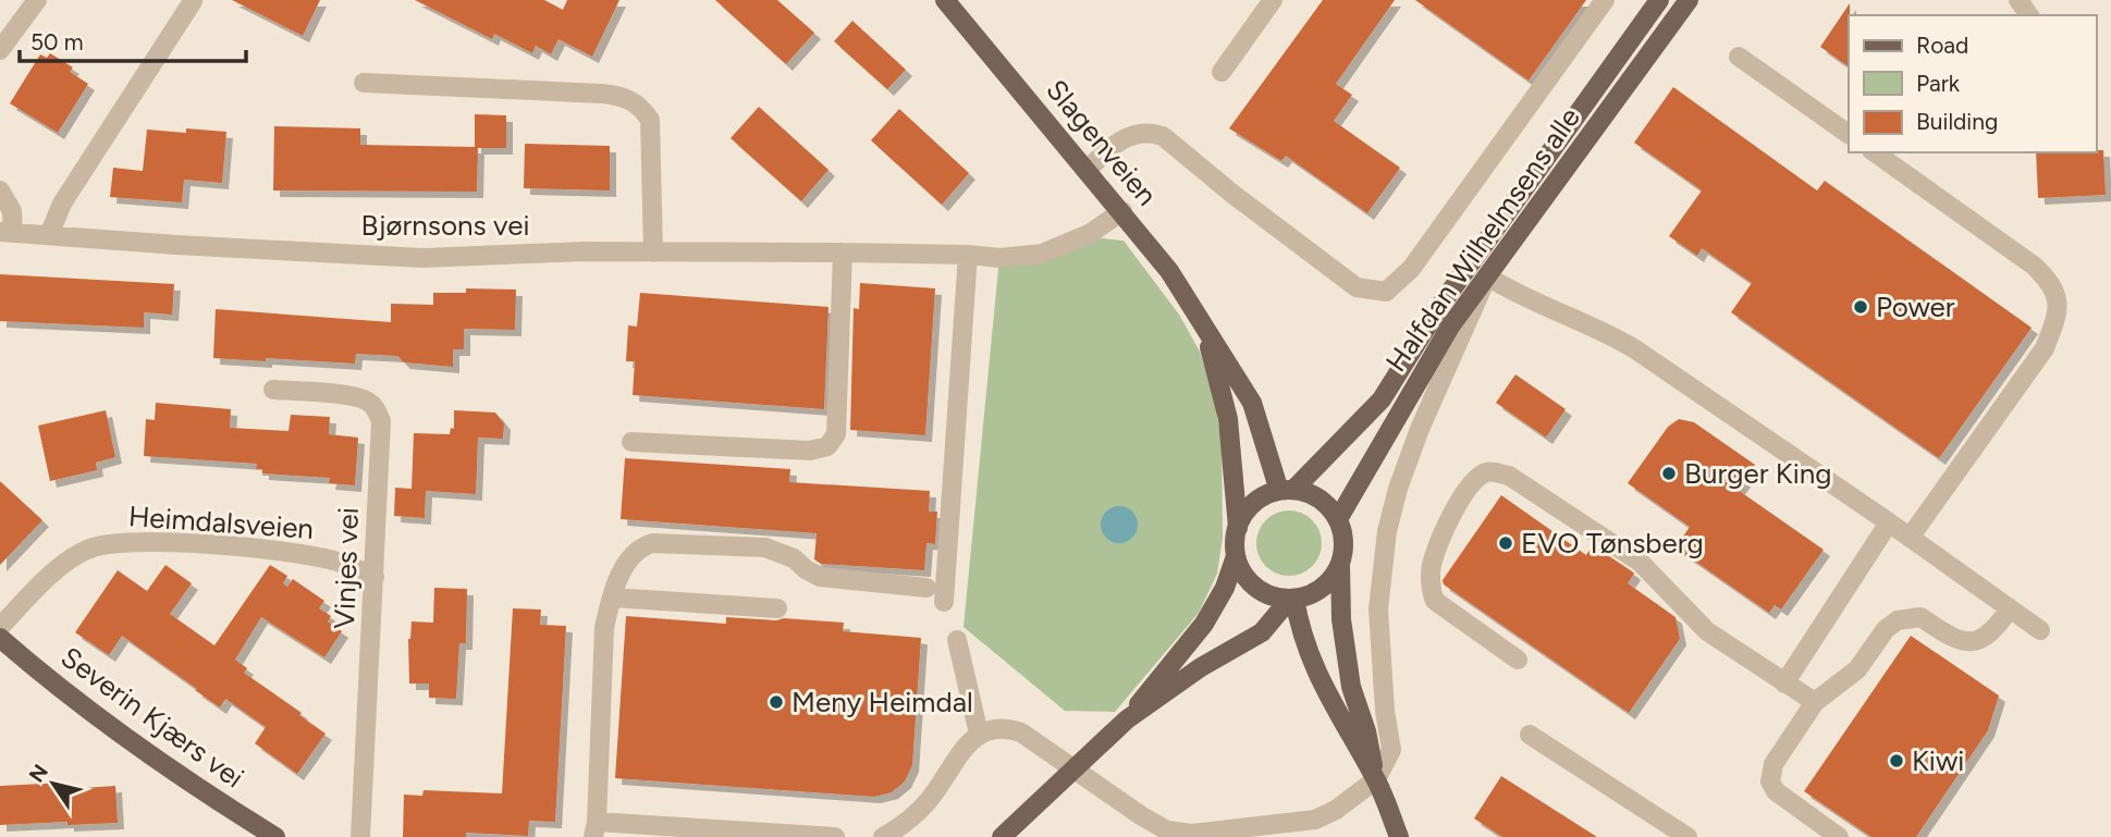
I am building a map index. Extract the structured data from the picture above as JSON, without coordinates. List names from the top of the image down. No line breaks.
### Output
{"streets":{"main road":["Slagenveien","Halfdan Wilhelmsens alle","Severin Kjærs vei"],"street":["Bjørnsons vei","Heimdalsveien","Vinjes vei"]},"crossings":[["Slagenveien","Bjørnsons vei"],["Slagenveien","Halfdan Wilhelmsens alle"],["Heimdalsveien","Vinjes vei"]],"places":["Power","Burger King","EVO Tønsberg","Meny Heimdal","Kiwi"],"legend":["Road","Park","Building"],"scale_bar":"50 m","north":"top left"}
